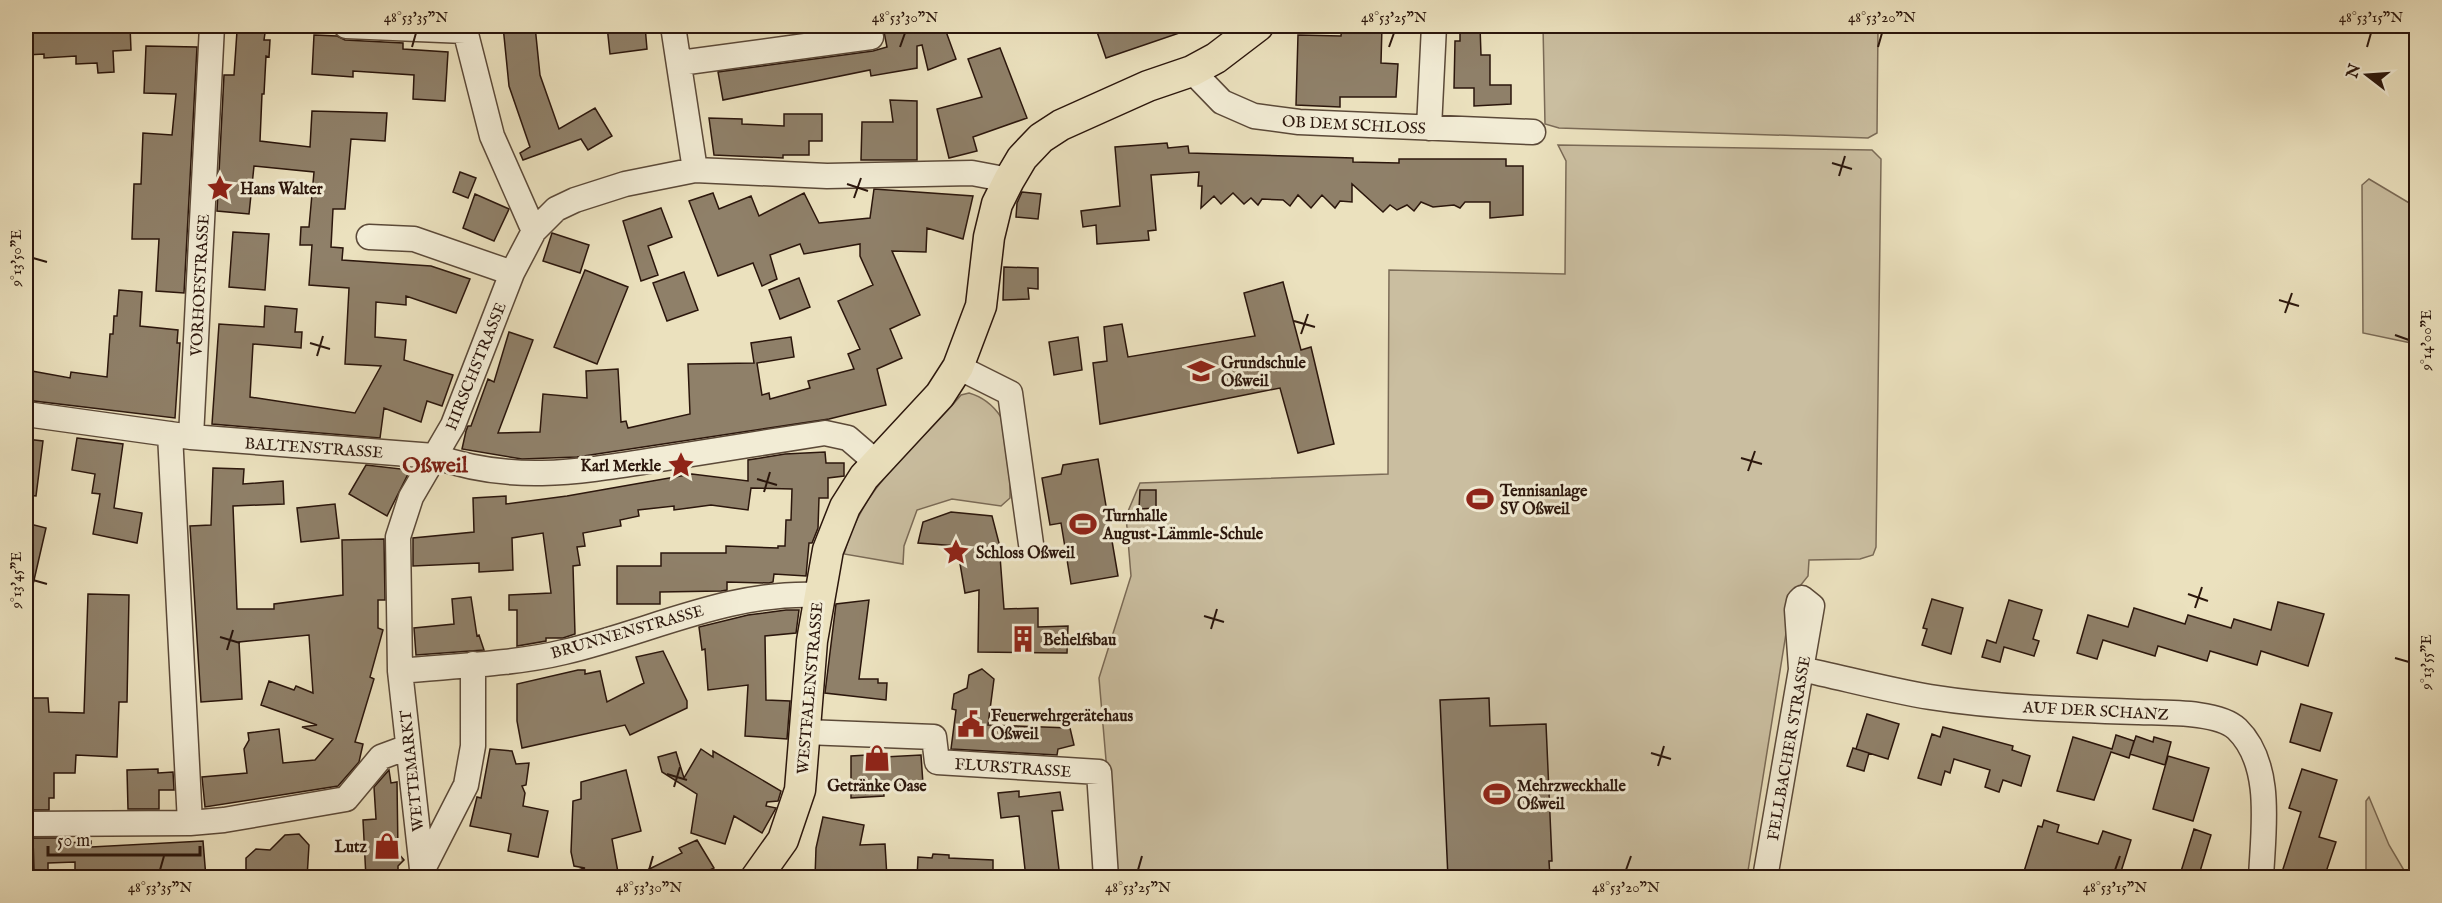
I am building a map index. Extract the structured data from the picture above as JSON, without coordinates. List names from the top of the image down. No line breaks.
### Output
{"streets":{"main road":["WESTFALENSTRASSE"],"street":["OB DEM SCHLOSS","VORHOFSTRASSE","HIRSCHSTRASSE","BALTENSTRASSE","BRUNNENSTRASSE","AUF DER SCHANZ","FELLBACHER STRASSE","FLURSTRASSE","WETTEMARKT"]},"crossings":[["OB DEM SCHLOSS","WESTFALENSTRASSE"],["VORHOFSTRASSE","BALTENSTRASSE"],["HIRSCHSTRASSE","BALTENSTRASSE"],["HIRSCHSTRASSE","BRUNNENSTRASSE"],["HIRSCHSTRASSE","WESTFALENSTRASSE"],["HIRSCHSTRASSE","WETTEMARKT"],["BALTENSTRASSE","WESTFALENSTRASSE"],["BRUNNENSTRASSE","WESTFALENSTRASSE"],["BRUNNENSTRASSE","WETTEMARKT"],["WESTFALENSTRASSE","FLURSTRASSE"],["AUF DER SCHANZ","FELLBACHER STRASSE"]],"districts":["Oßweil"],"places":{"place":["Hans Walter","Karl Merkle","Schloss Oßweil"],"school or university":["Grundschule Oßweil"],"sports":["Tennisanlage SV Oßweil","Turnhalle August-Lämmle-Schule","Mehrzweckhalle Oßweil"],"building":["Behelfsbau"],"public building":["Feuerwehrgerätehaus Oßweil"],"shop":["Getränke Oase","Lutz"]},"scale_bar":"50 m","north":"left","coordinates":["48°53'35\"N","48°53'30\"N","48°53'25\"N","48°53'20\"N","48°53'15\"N","9°13'50\"E","9°14'00\"E","9°13'45\"E","9°13'55\"E"]}
